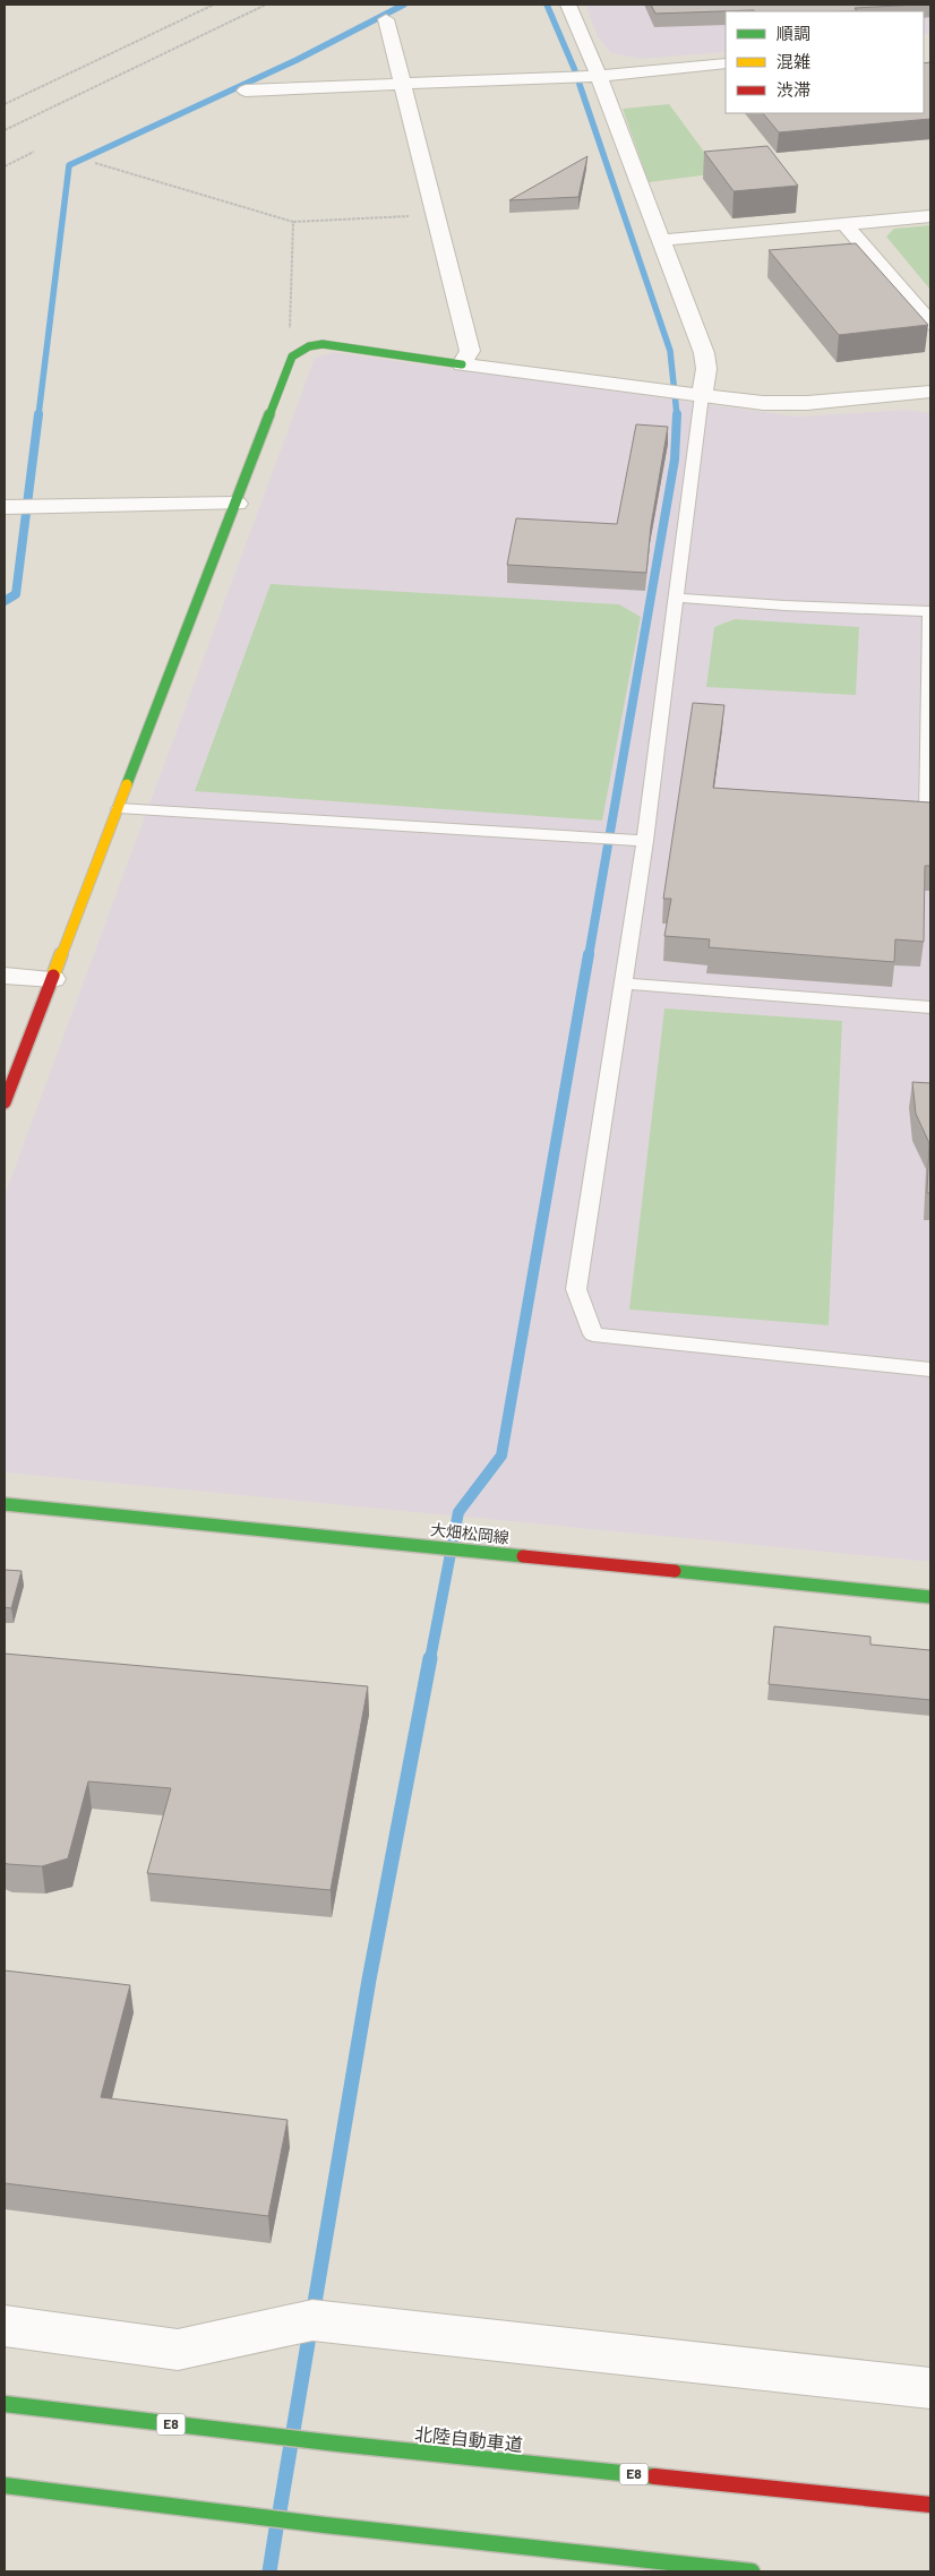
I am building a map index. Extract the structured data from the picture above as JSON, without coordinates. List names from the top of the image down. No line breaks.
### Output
{"streets":{"main road":["大畑松岡線","E8","北陸自動車道"]},"legend":["順調","混雑","渋滞"]}
